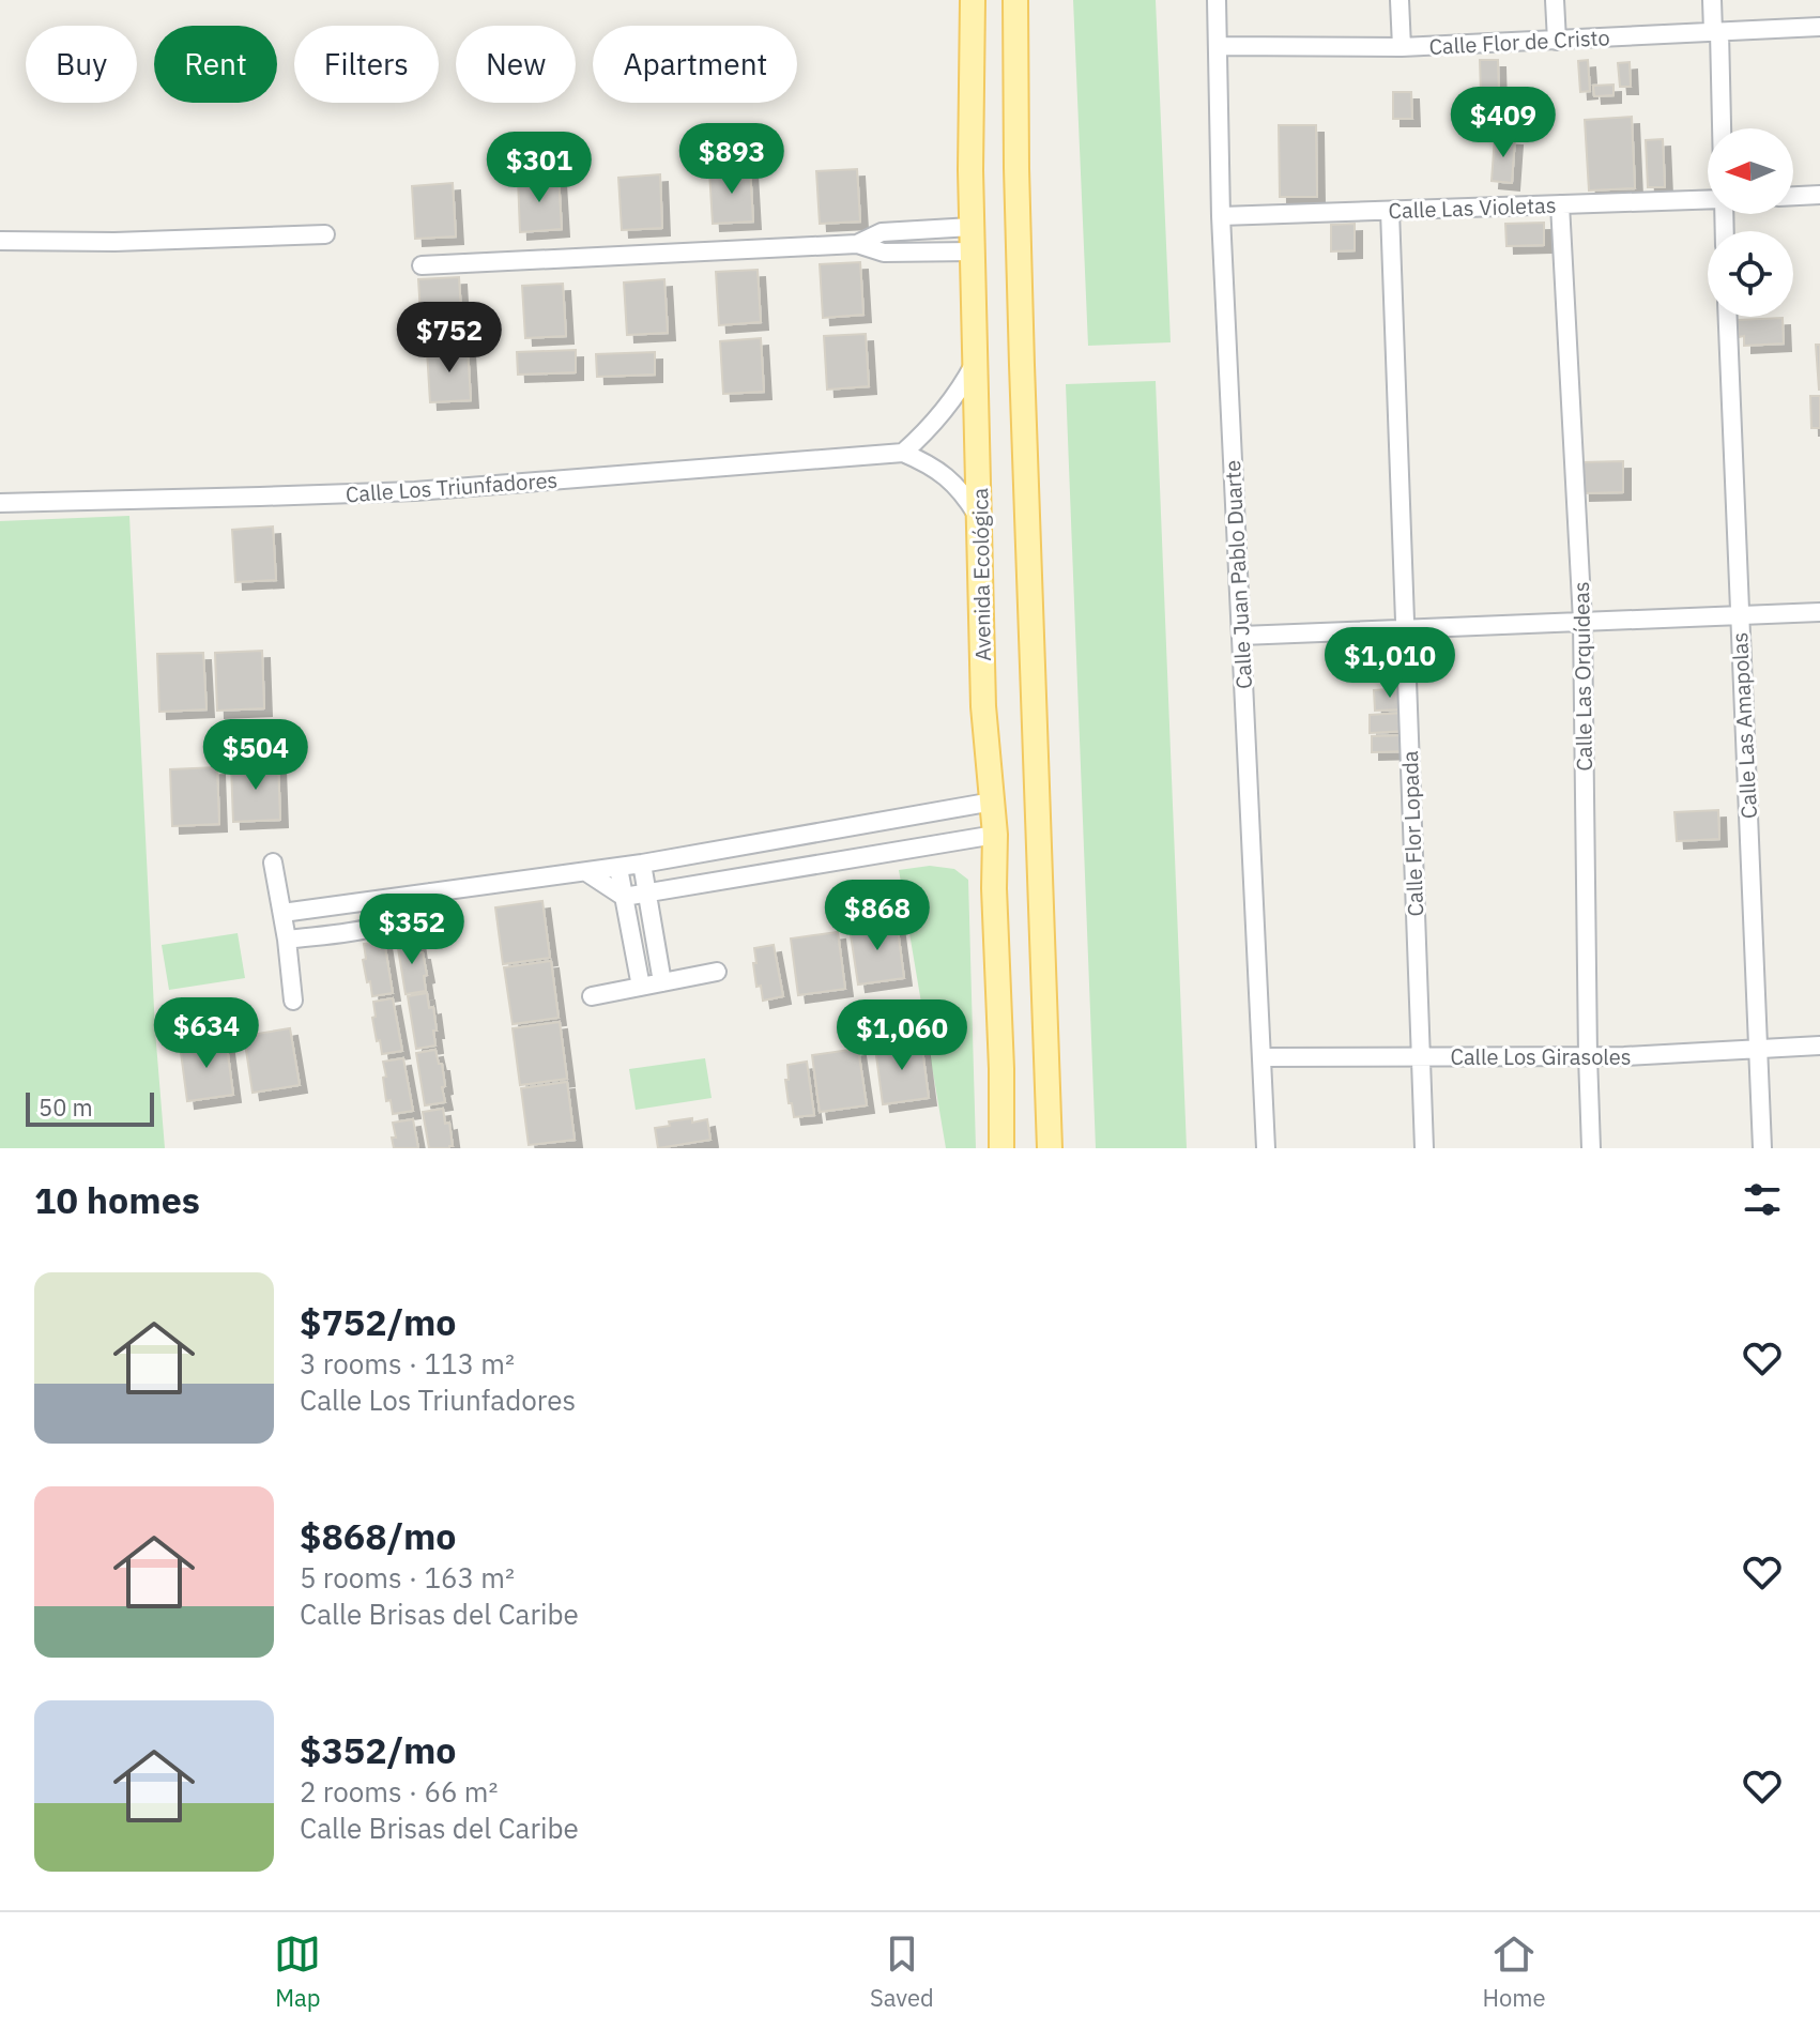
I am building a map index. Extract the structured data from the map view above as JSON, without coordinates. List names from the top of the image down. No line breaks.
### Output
{"streets":{"main road":["Avenida Ecológica"],"street":["Calle Flor de Cristo","Calle Las Violetas","Calle Los Triunfadores","Calle Juan Pablo Duarte","Calle Las Orquídeas","Calle Las Amapolas","Calle Flor Lopada","Calle Los Girasoles"]},"crossings":[["Calle Flor de Cristo","Calle Juan Pablo Duarte"],["Calle Las Violetas","Calle Juan Pablo Duarte"],["Calle Las Violetas","Calle Las Orquídeas"],["Calle Las Violetas","Calle Flor Lopada"],["Calle Juan Pablo Duarte","Calle Los Girasoles"],["Calle Las Orquídeas","Calle Los Girasoles"],["Calle Las Amapolas","Calle Los Girasoles"],["Calle Flor Lopada","Calle Los Girasoles"]],"scale_bar":"50 m","north":"left","page":{"chip":["Buy","Rent","Filters","New","Apartment"],"price":["$409","$893","$301","$752","$1,010","$504","$868","$352","$634","$1,060"],"scale":"50 m","heading":"10 homes","list":[{"name":"$752/mo","note":"3 rooms · 113 m² · Calle Los Triunfadores"},{"name":"$868/mo","note":"5 rooms · 163 m² · Calle Brisas del Caribe"},{"name":"$352/mo","note":"2 rooms · 66 m² · Calle Brisas del Caribe"}],"tabs":["Map","Saved","Home"]}}
